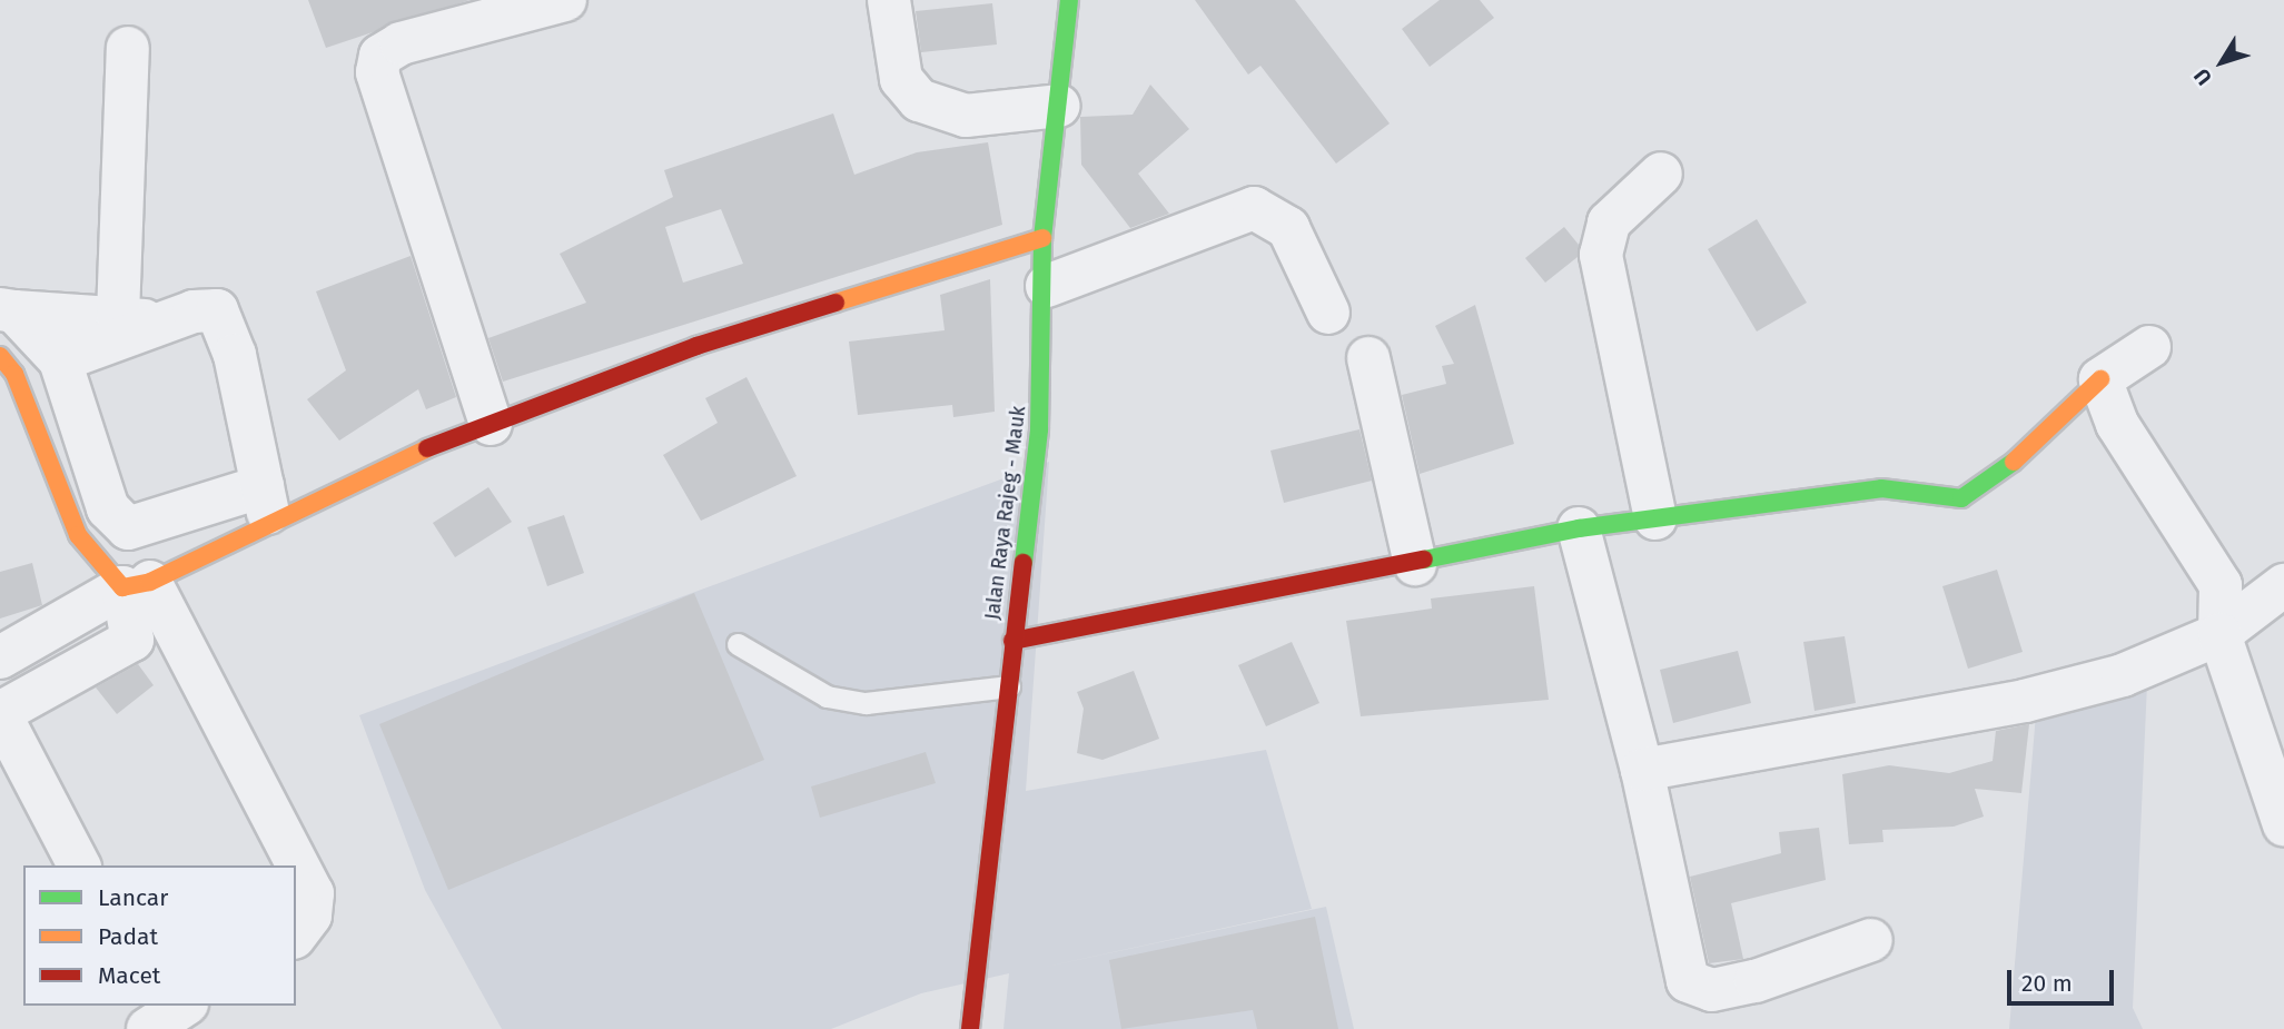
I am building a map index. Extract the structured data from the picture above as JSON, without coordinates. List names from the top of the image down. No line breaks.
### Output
{"streets":{"street":["Jalan Raya Rajeg - Mauk"]},"legend":["Lancar","Padat","Macet"],"scale_bar":"20 m","north":"bottom left"}
